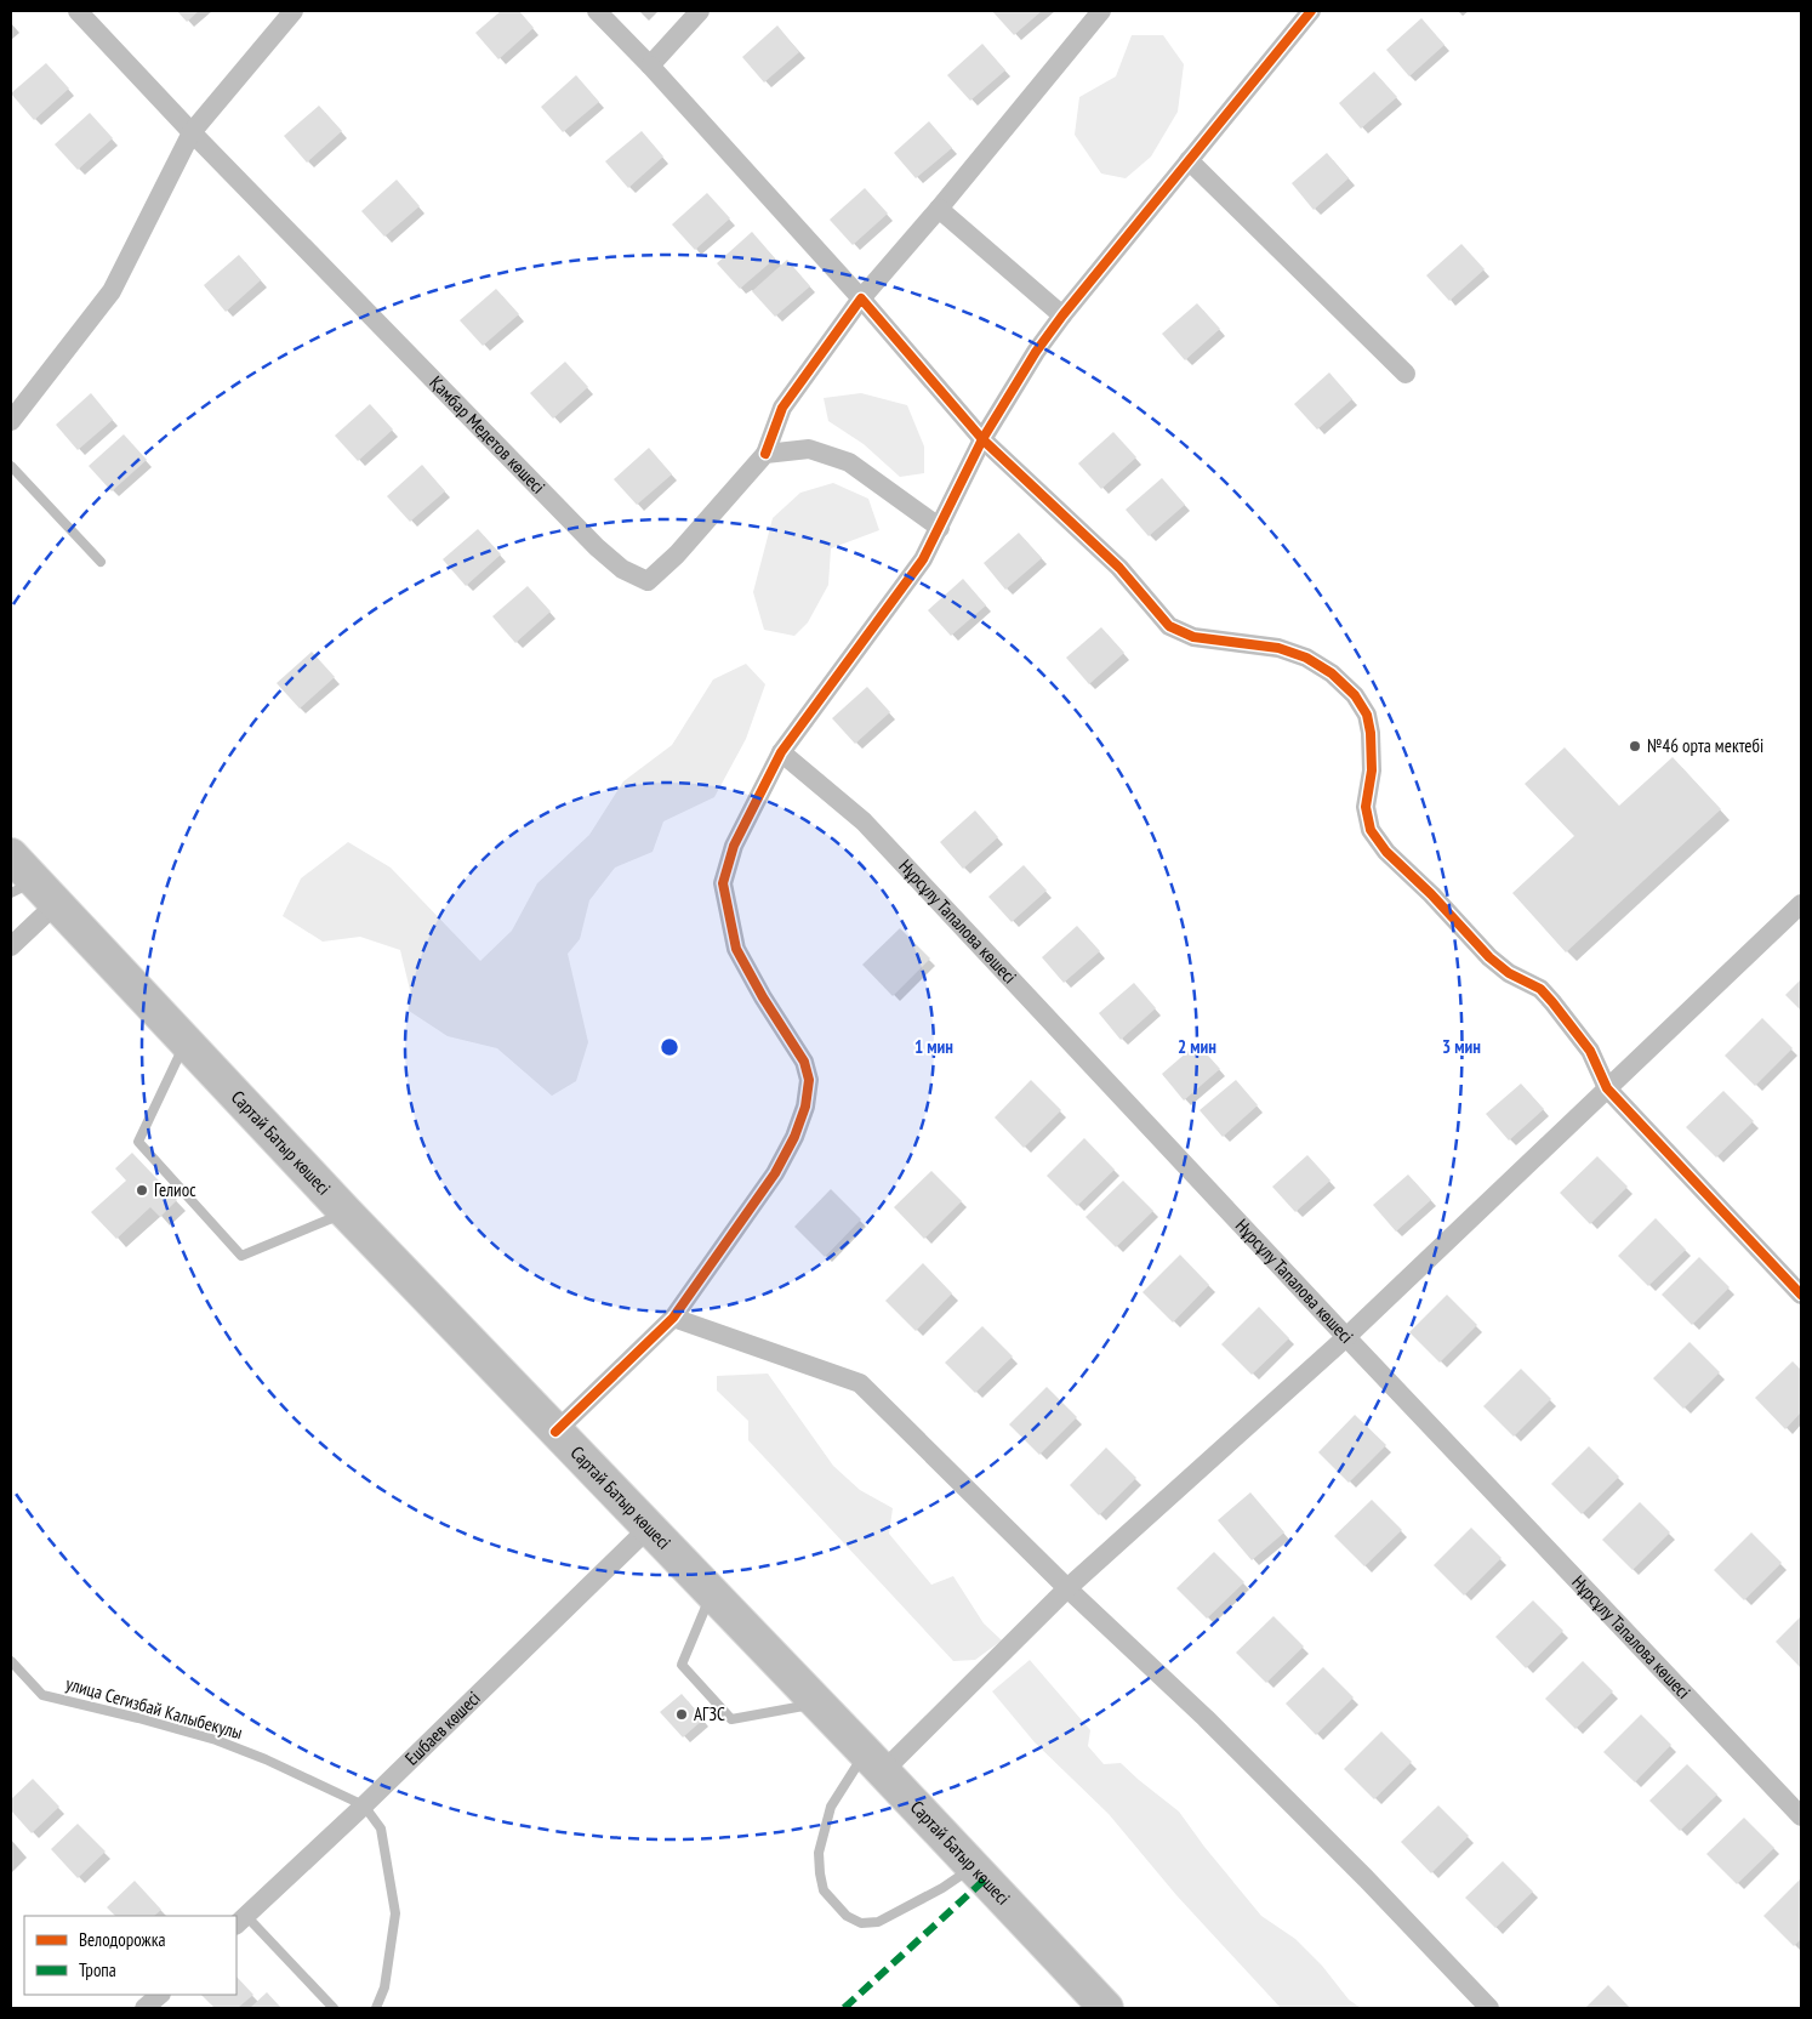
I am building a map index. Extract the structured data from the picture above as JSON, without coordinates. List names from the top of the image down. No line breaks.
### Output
{"streets":{"highway":["Сартай Батыр көшесі"],"street":["Қамбар Медетов көшесі","Нұрсұлу Тапалова көшесі","Ешбаев көшесі"],"lane":["улица Сегизбай Калыбекулы"]},"crossings":[["Сартай Батыр көшесі","Ешбаев көшесі"],["улица Сегизбай Калыбекулы","Ешбаев көшесі"]],"places":["№46 орта мектебі","Гелиос","АГЗС"],"legend":["Велодорожка","Тропа"],"rings":["1 мин","2 мин","3 мин"]}
